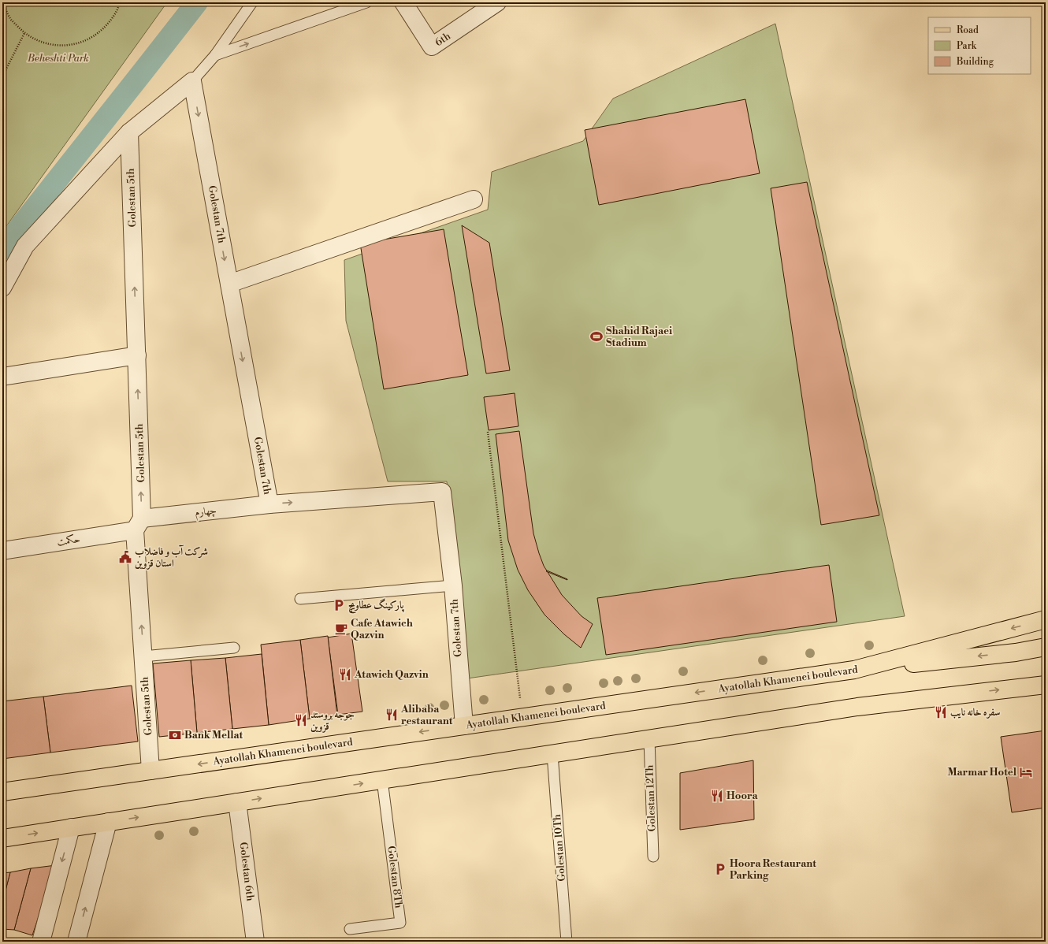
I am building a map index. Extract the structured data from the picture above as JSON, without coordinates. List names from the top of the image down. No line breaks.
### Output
{"streets":{"main road":["Ayatollah Khamenei boulevard"],"street":["6th","Golestan 5th","Golestan 7th","چهارم","حکمت","Golestan 6th"],"lane":["Golestan 12Th","Golestan 10Th","Golestan 8Th"]},"crossings":[["Golestan 5th","چهارم"],["Golestan 5th","حکمت"],["Golestan 5th","Ayatollah Khamenei boulevard"],["Golestan 7th","چهارم"],["Golestan 7th","Ayatollah Khamenei boulevard"],["چهارم","حکمت"]],"one_way":["Golestan 5th","Golestan 7th"],"parks":["Beheshti Park"],"places":{"sports":["Shahid Rajaei Stadium"],"public building":["شرکت آب و فاضلاب استان قزوین"],"parking":["پارکینگ عطاویچ","Hoora Restaurant Parking"],"cafe":["Cafe Atawich Qazvin"],"restaurant":["Atawich Qazvin","سفره خانه نایب","Alibaba restaurant","جوجه بروستد قزوین","Hoora"],"bank":["Bank Mellat"],"hotel":["Marmar Hotel"]},"legend":["Road","Park","Building"]}
